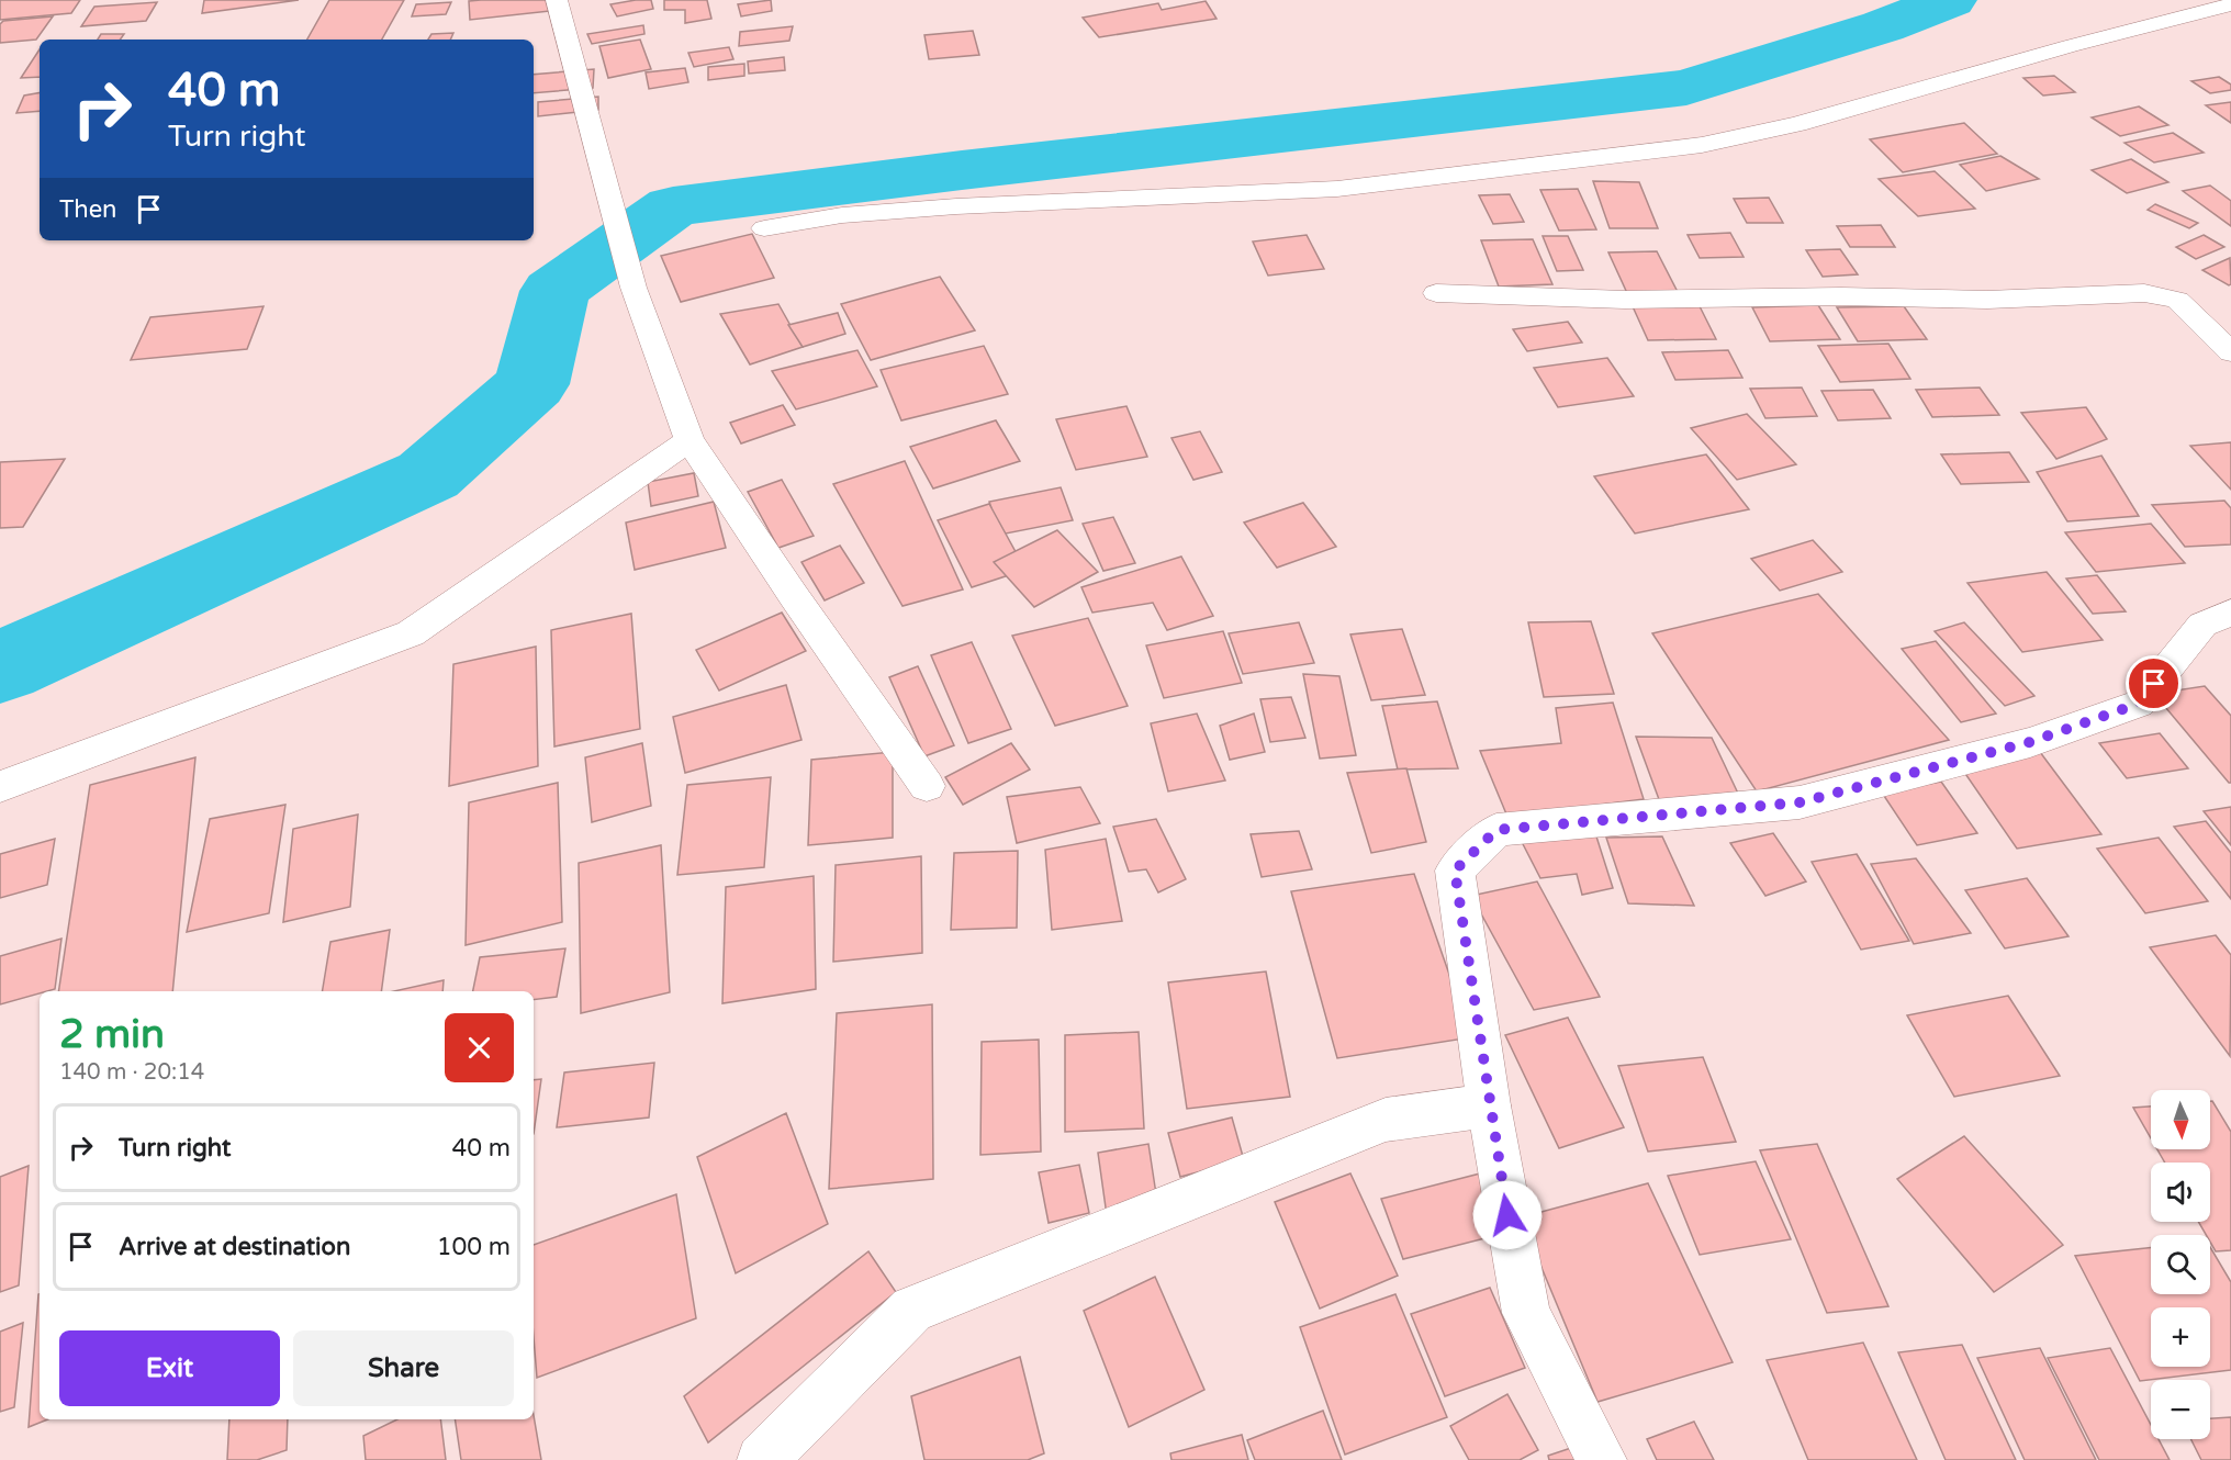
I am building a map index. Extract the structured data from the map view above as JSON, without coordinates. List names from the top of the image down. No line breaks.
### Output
{"north":"bottom","page":{"turn":["40 m","Turn right"],"then":"Then","heading":["2 min","140 m · 20:14"],"map_buttons":["+","−"],"list":[{"name":"Turn right","value":"40 m"},{"name":"Arrive at destination","value":"100 m"}],"buttons":["Exit","Share"]}}
